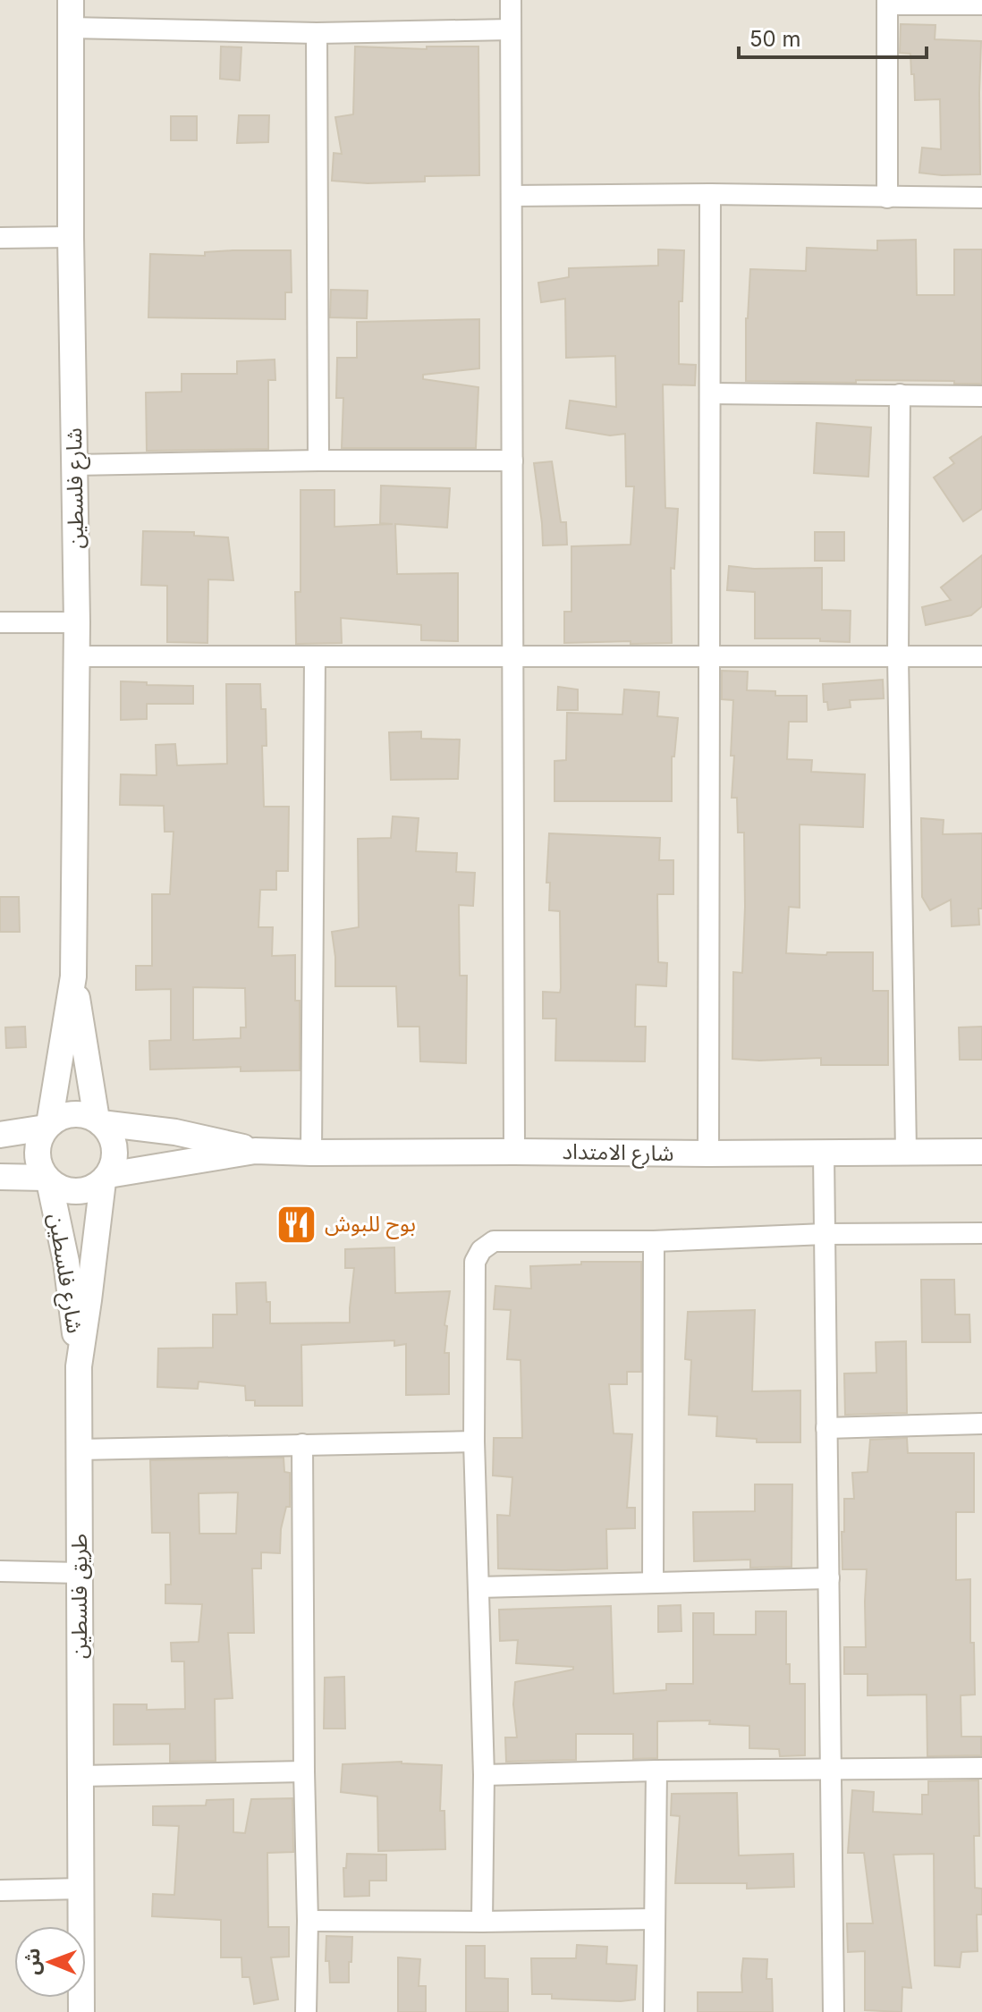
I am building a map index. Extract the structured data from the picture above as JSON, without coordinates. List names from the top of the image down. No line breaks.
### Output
{"streets":{"street":["شارع فلسطين","شارع الامتداد","طريق فلسطين"]},"crossings":[["شارع فلسطين","شارع الامتداد"],["شارع فلسطين","طريق فلسطين"],["شارع الامتداد","طريق فلسطين"]],"places":{"restaurant":["بوح للبوش"]},"scale_bar":"50 m","north":"left"}
